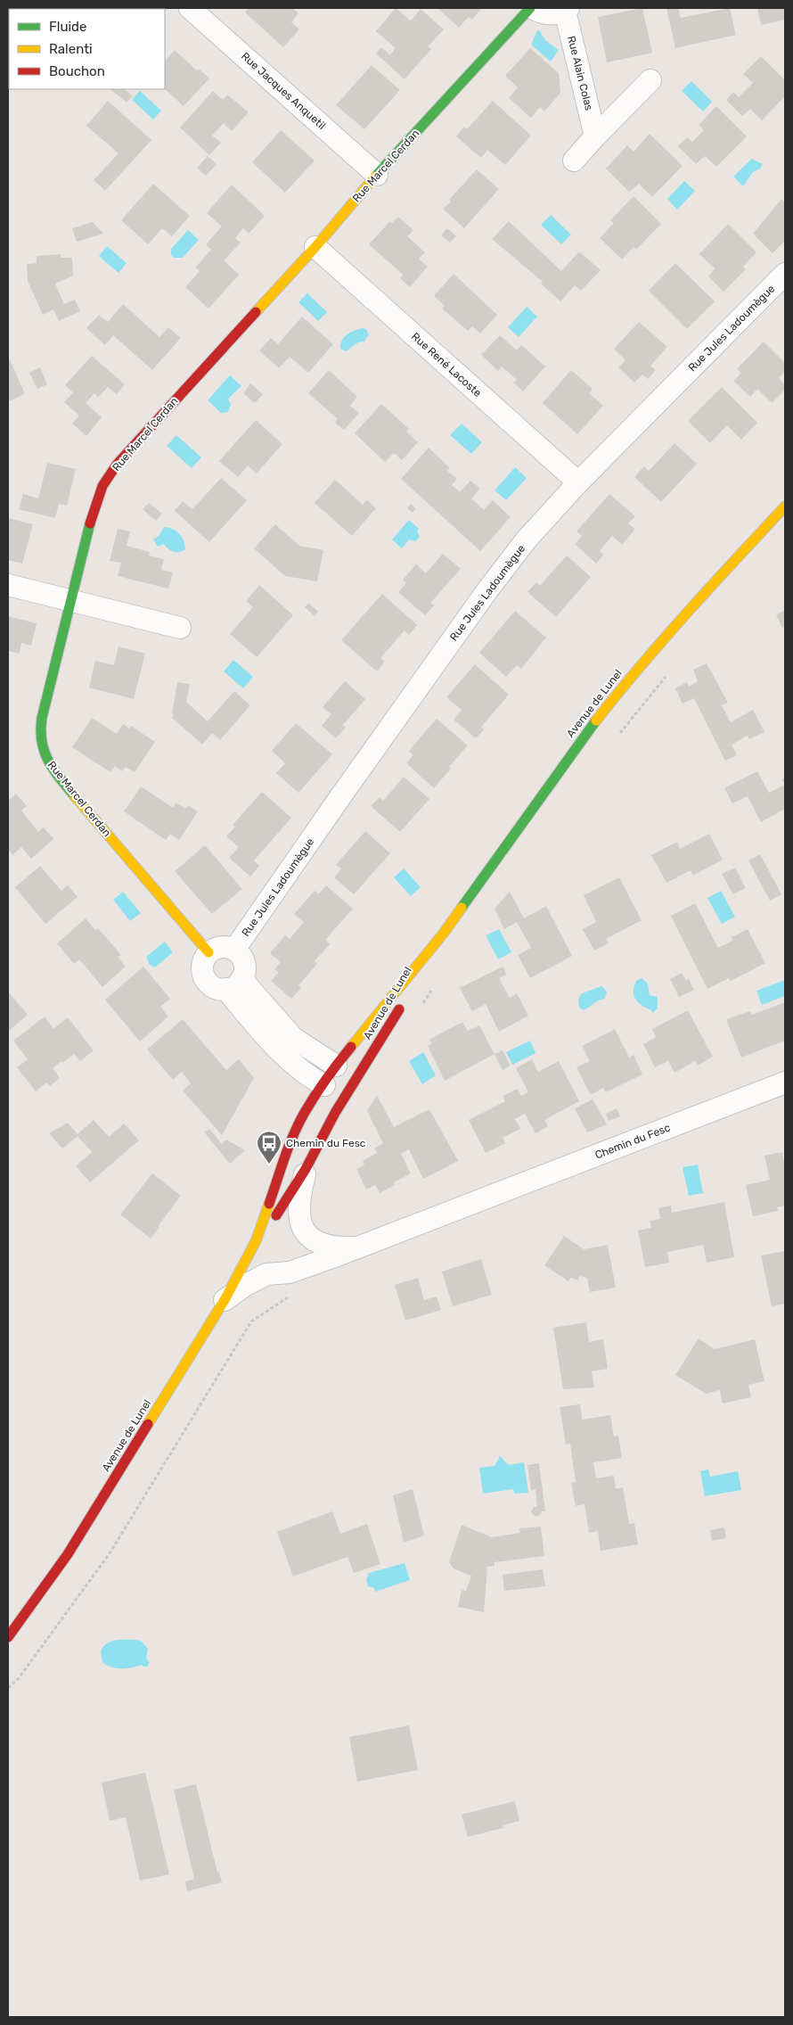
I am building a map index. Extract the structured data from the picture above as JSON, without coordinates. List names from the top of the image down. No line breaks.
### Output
{"streets":{"main road":["Rue Marcel Cerdan","Avenue de Lunel"],"street":["Rue Alain Colas","Rue Jacques Anquetil","Rue Jules Ladoumègue","Rue René Lacoste","Chemin du Fesc"]},"crossings":[["Rue Alain Colas","Rue Marcel Cerdan"],["Rue Jacques Anquetil","Rue Marcel Cerdan"],["Rue Marcel Cerdan","Rue Jules Ladoumègue"],["Rue Marcel Cerdan","Rue René Lacoste"],["Rue Jules Ladoumègue","Rue René Lacoste"],["Avenue de Lunel","Chemin du Fesc"]],"places":{"bus stop":["Chemin du Fesc"]},"legend":["Fluide","Ralenti","Bouchon"]}
